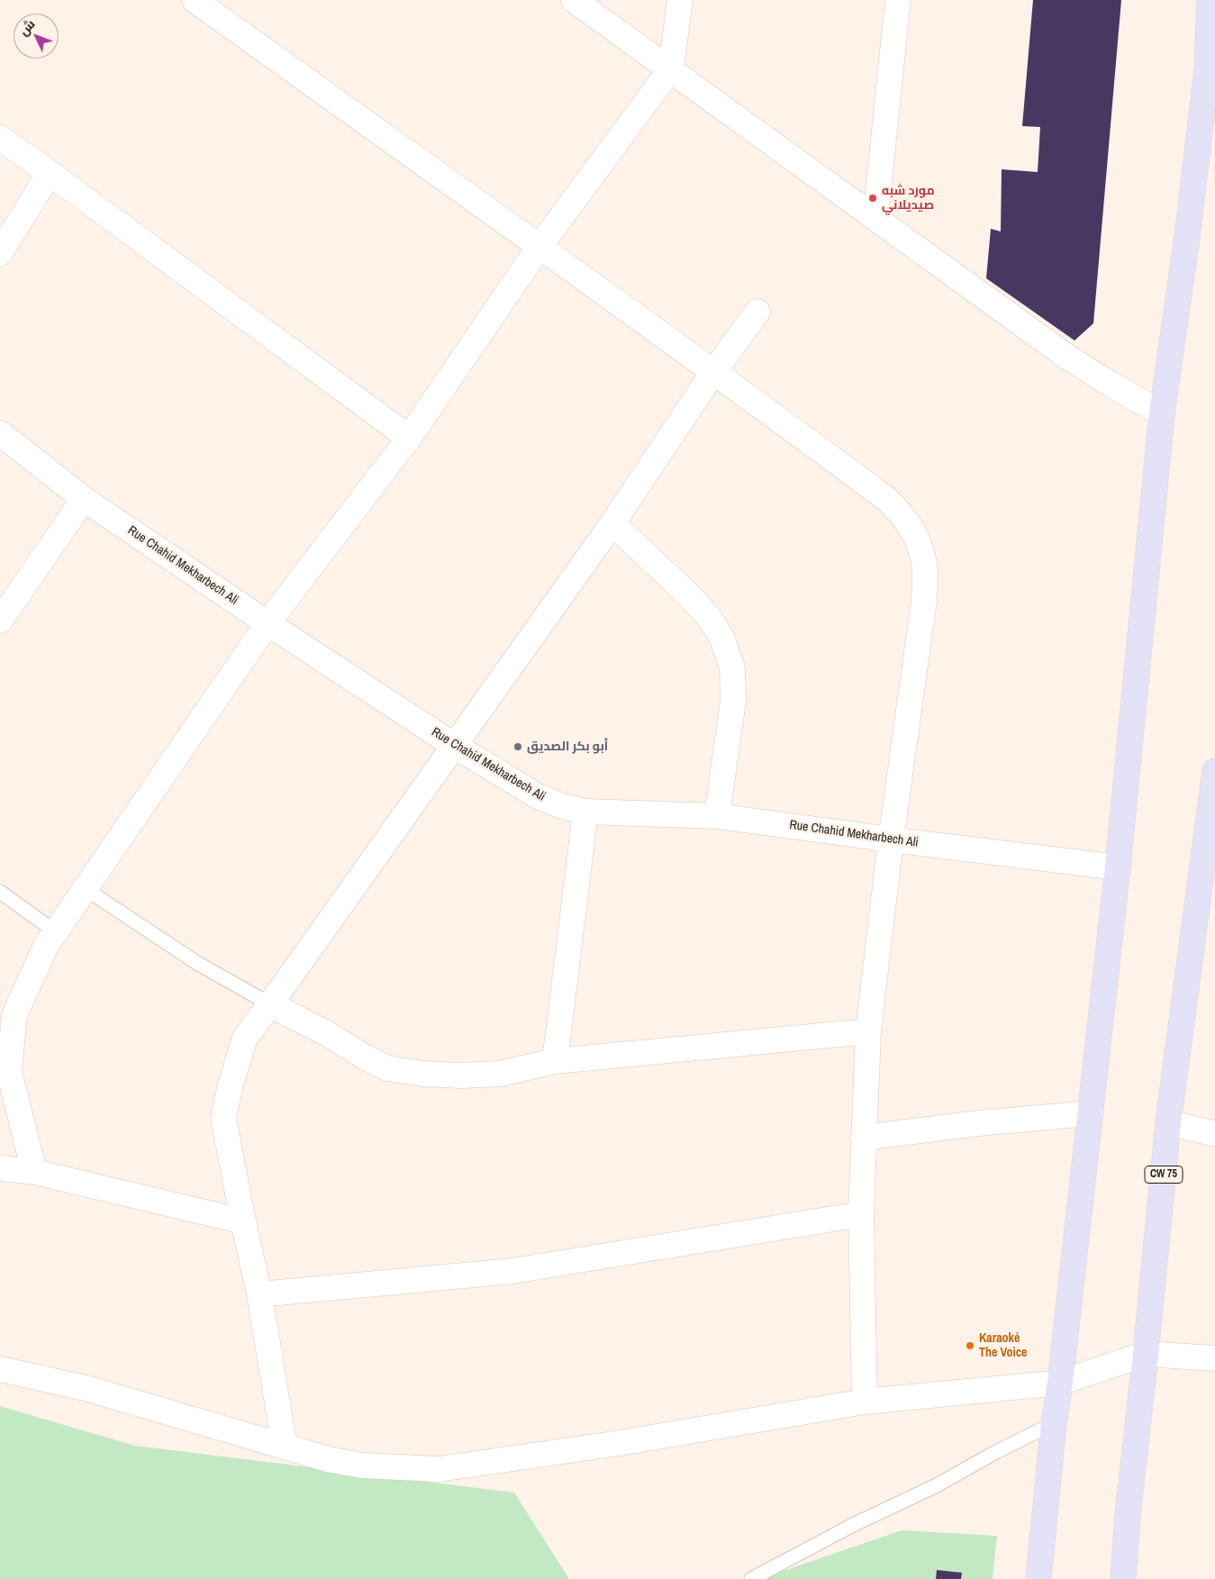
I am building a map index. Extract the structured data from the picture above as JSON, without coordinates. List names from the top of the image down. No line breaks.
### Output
{"streets":{"main road":["CW 75"],"street":["Rue Chahid Mekharbech Ali"]},"places":["مورد شبه صيديلاني","أبو بكر الصديق","Karaoké The Voice"],"north":"top left"}
